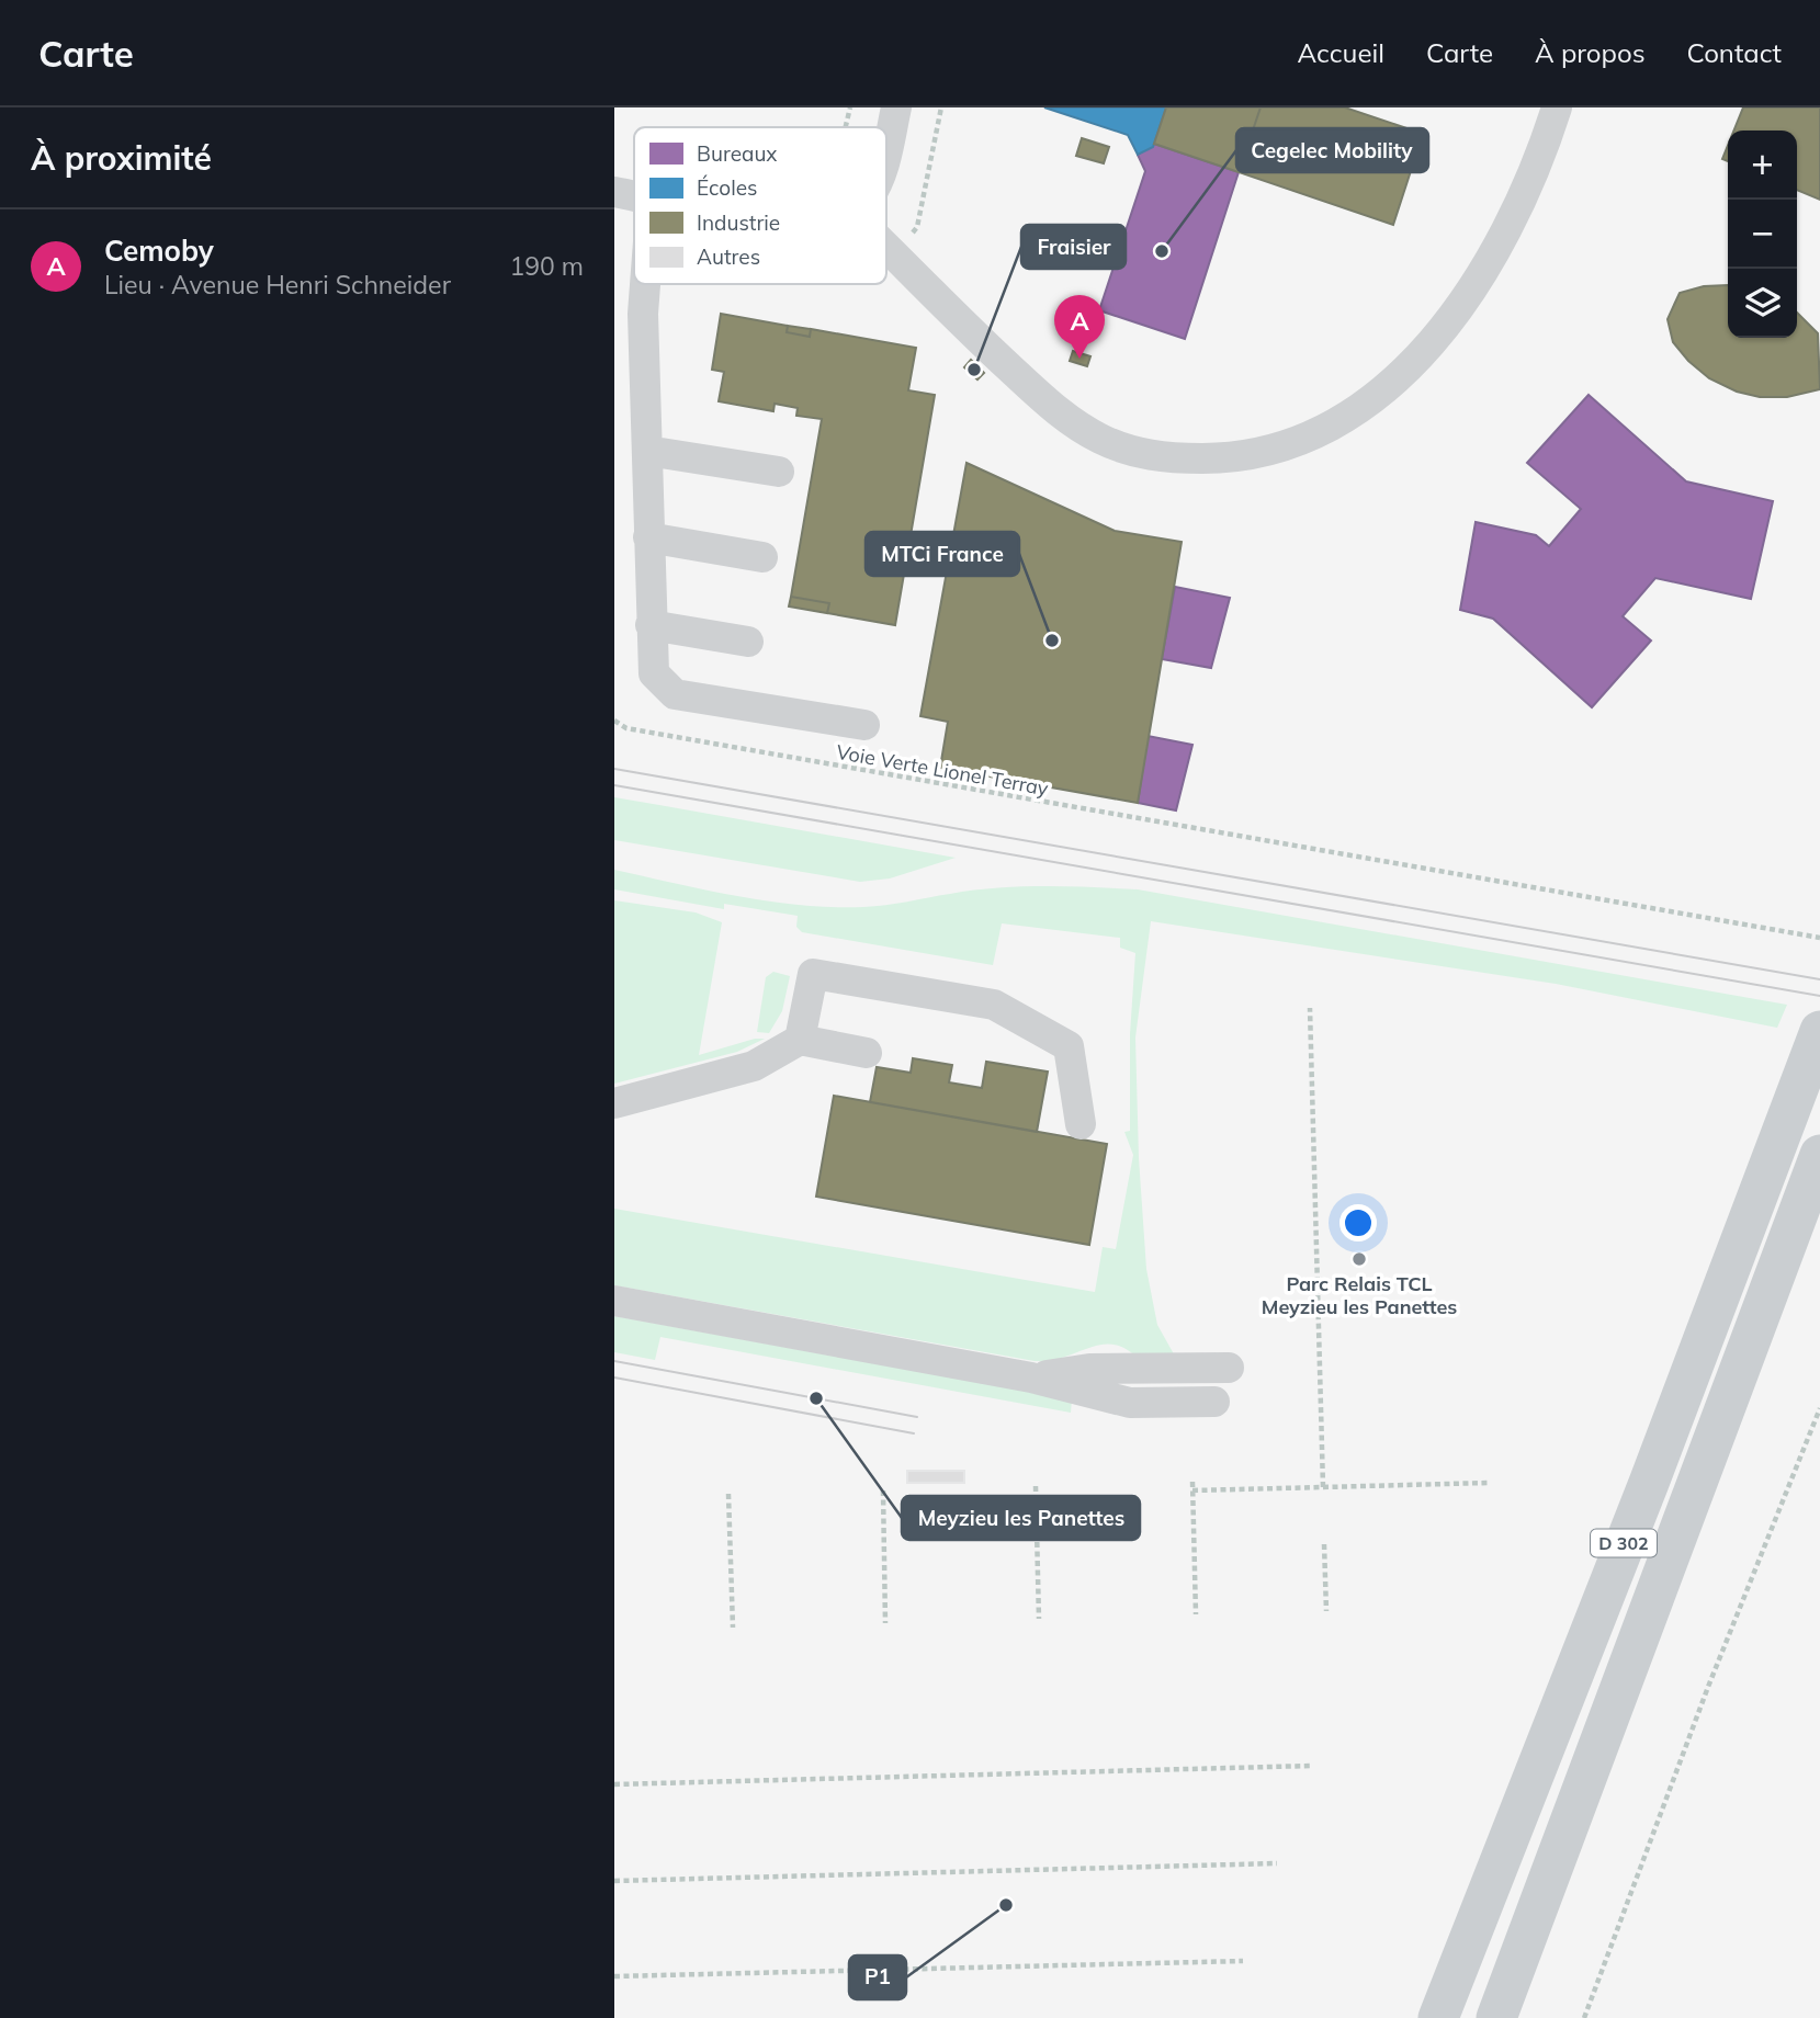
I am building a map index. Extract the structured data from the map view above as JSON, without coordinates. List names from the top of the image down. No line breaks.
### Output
{"streets":{"main road":["D 302"],"path":["Voie Verte Lionel Terray"]},"places":["Cegelec Mobility","Fraisier","MTCi France","Parc Relais TCL Meyzieu les Panettes","Meyzieu les Panettes","P1"],"legend":["Bureaux","Écoles","Industrie","Autres"],"page":{"header":"Carte","nav":["Accueil","Carte","À propos","Contact"],"heading":"À proximité","map_buttons":["+","−"],"list":[{"mark":"A","name":"Cemoby","note":"Lieu · Avenue Henri Schneider","value":"190 m"}],"pins":"A"}}
